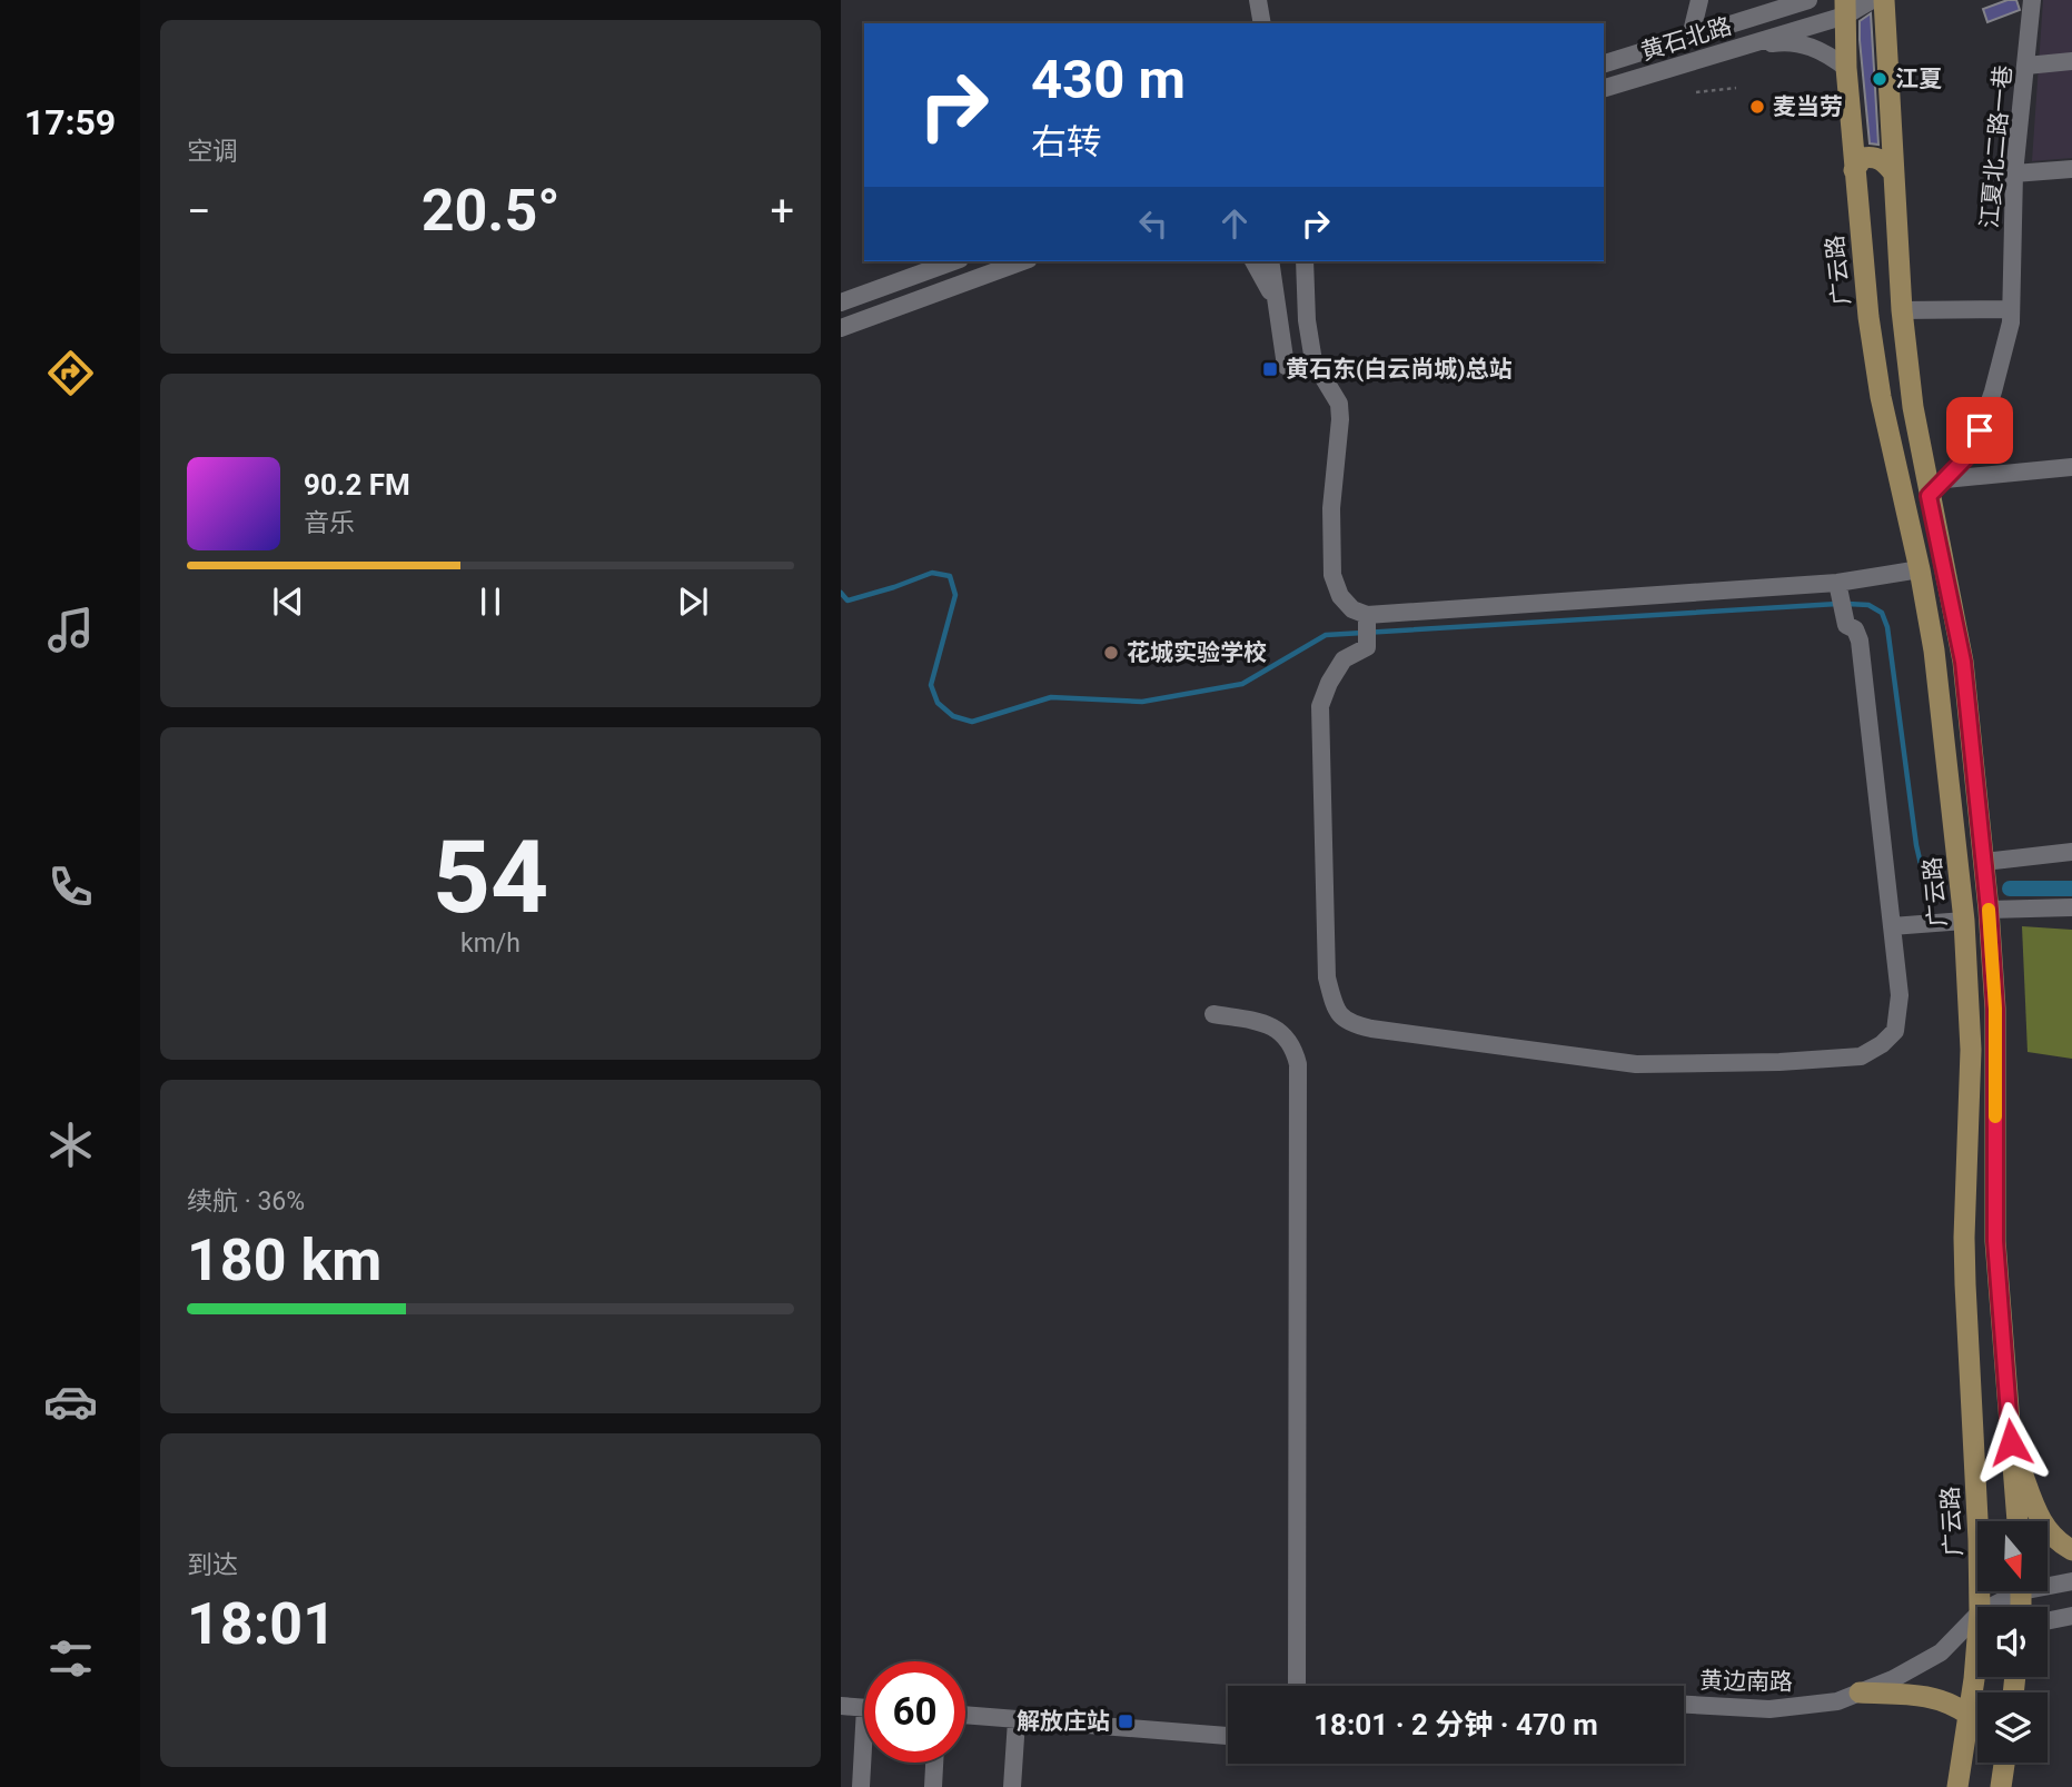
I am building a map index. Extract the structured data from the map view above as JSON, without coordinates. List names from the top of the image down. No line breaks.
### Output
{"streets":{"main road":["广云路"],"street":["黄石北路","江夏北二路一巷","黄边南路"]},"crossings":[["黄石北路","广云路"]],"places":{"other":["江夏","麦当劳","花城实验学校"],"transit":["黄石东(白云尚城)总站","解放庄站"]},"north":"bottom","page":{"tabs":"17:59","tile":["空调",["54","km/h"],["续航 · 36%","180 km"],["到达","18:01"]],"turn":["430 m","右转"],"heat":["−","20.5°","+"],"song":["90.2 FM","音乐"],"limit":"60","trip":"18:01 · 2 分钟 · 470 m"}}
